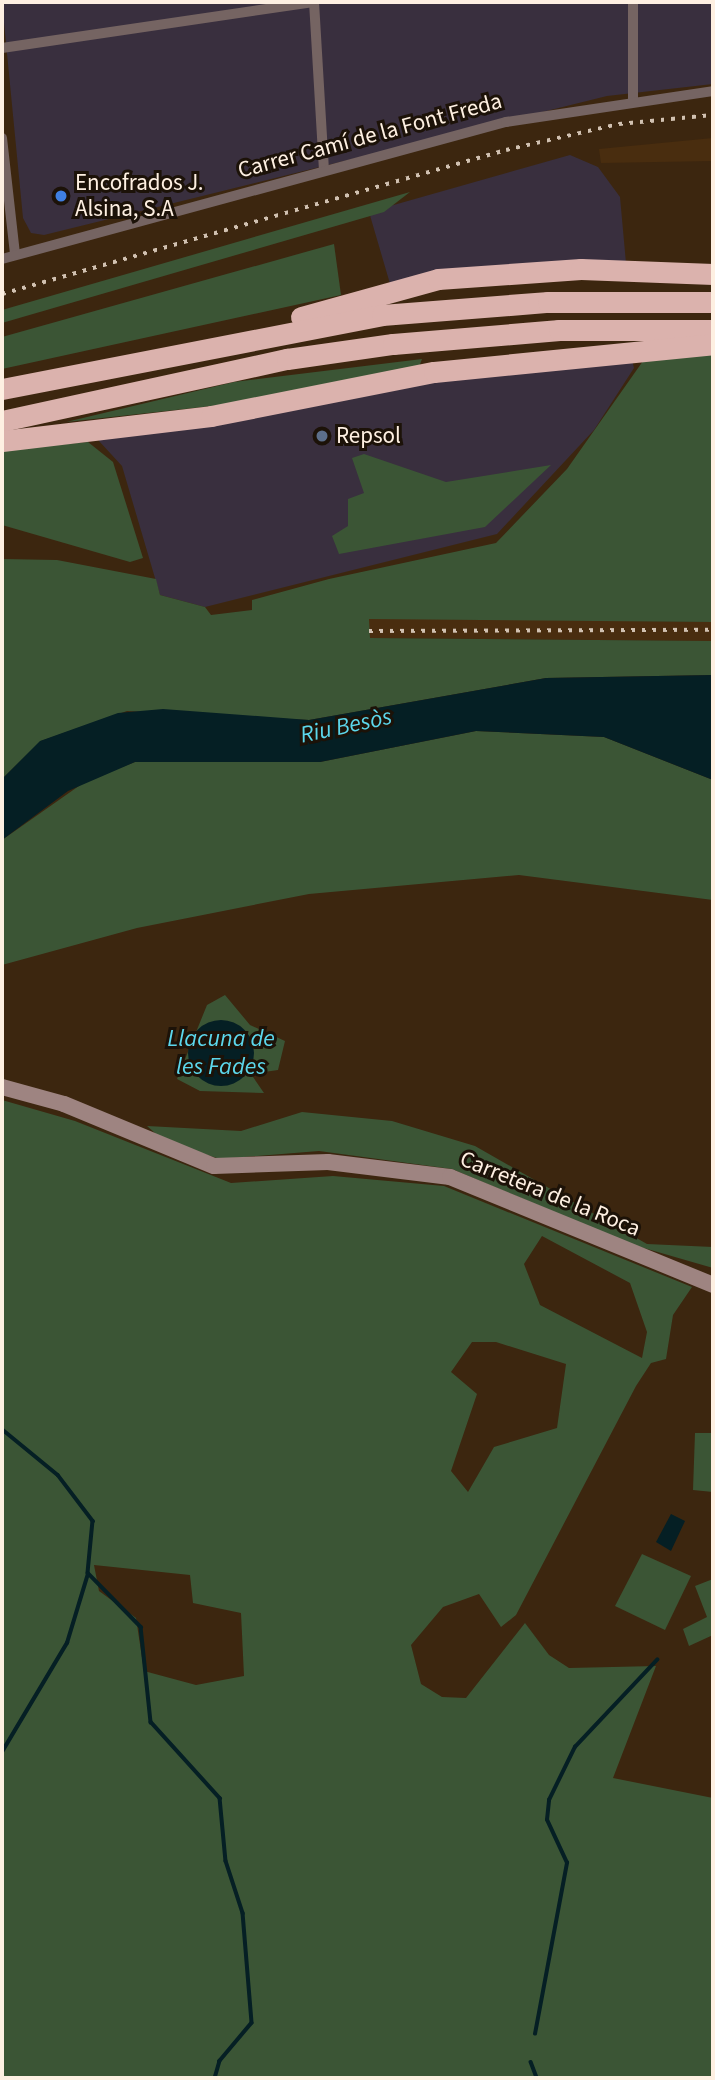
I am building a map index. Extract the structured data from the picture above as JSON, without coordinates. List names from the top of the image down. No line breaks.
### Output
{"streets":{"street":["Carrer Camí de la Font Freda","Carretera de la Roca"]},"water":["Riu Besòs","Llacuna de les Fades"],"places":["Encofrados J. Alsina, S.A","Repsol"]}
